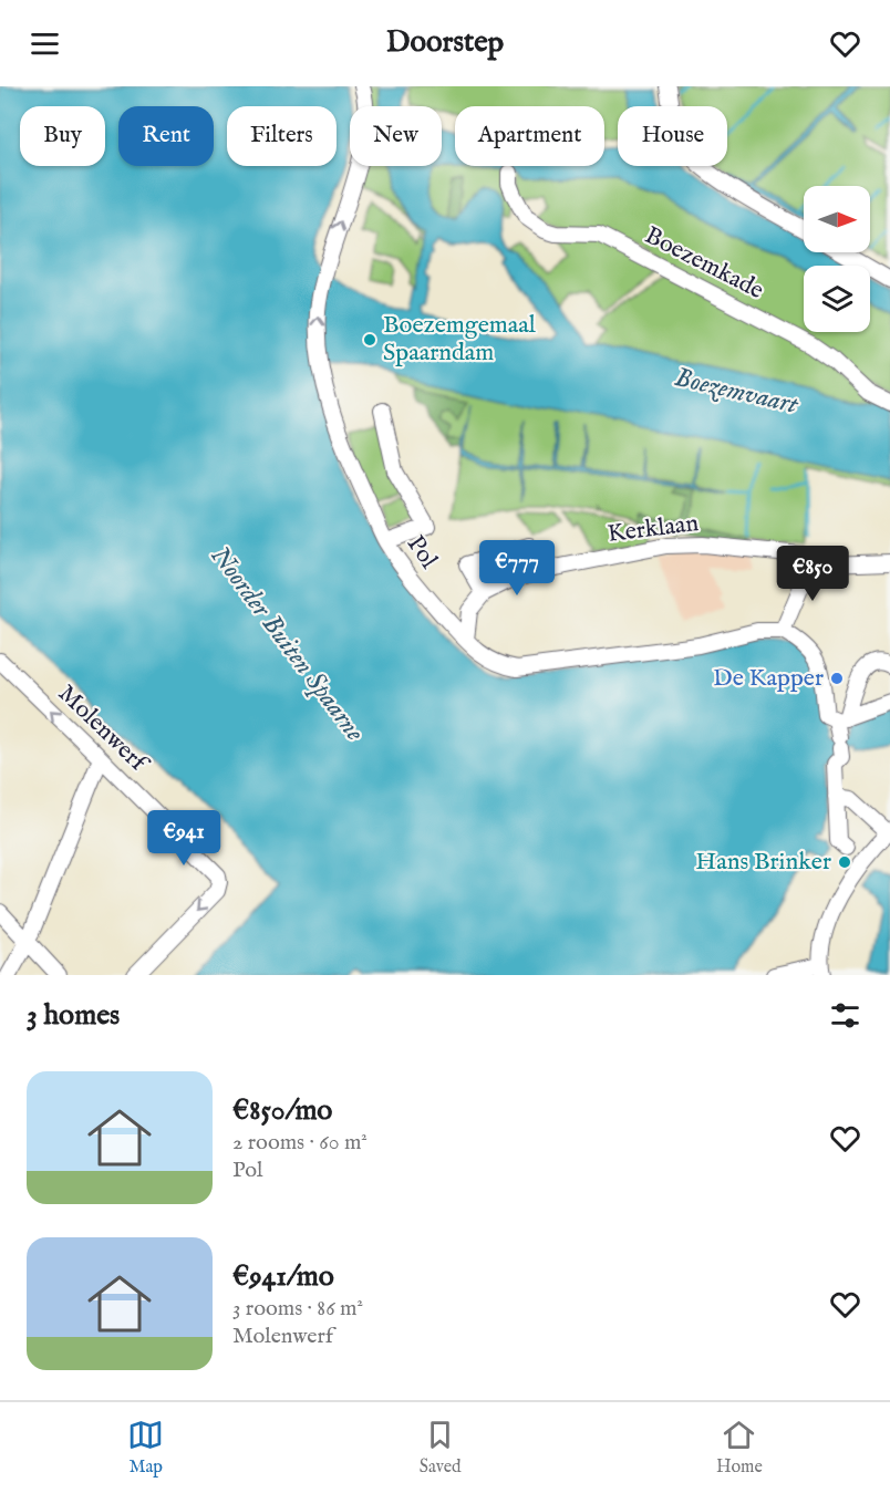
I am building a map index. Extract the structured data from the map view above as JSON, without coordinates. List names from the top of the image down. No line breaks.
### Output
{"streets":{"street":["Boezemkade","Kerklaan","Pol","Molenwerf"]},"one_way":["Pol"],"water":["Boezemvaart","Noorder Buiten Spaarne"],"places":["Boezemgemaal Spaarndam","De Kapper","Hans Brinker"],"north":"right","page":{"header":"Doorstep","chip":["Buy","Rent","Filters","New","Apartment","House"],"price":["€777","€850","€941"],"heading":"3 homes","list":[{"name":"€850/mo","note":"2 rooms · 60 m² · Pol"},{"name":"€941/mo","note":"3 rooms · 86 m² · Molenwerf"}],"tabs":["Map","Saved","Home"]}}
